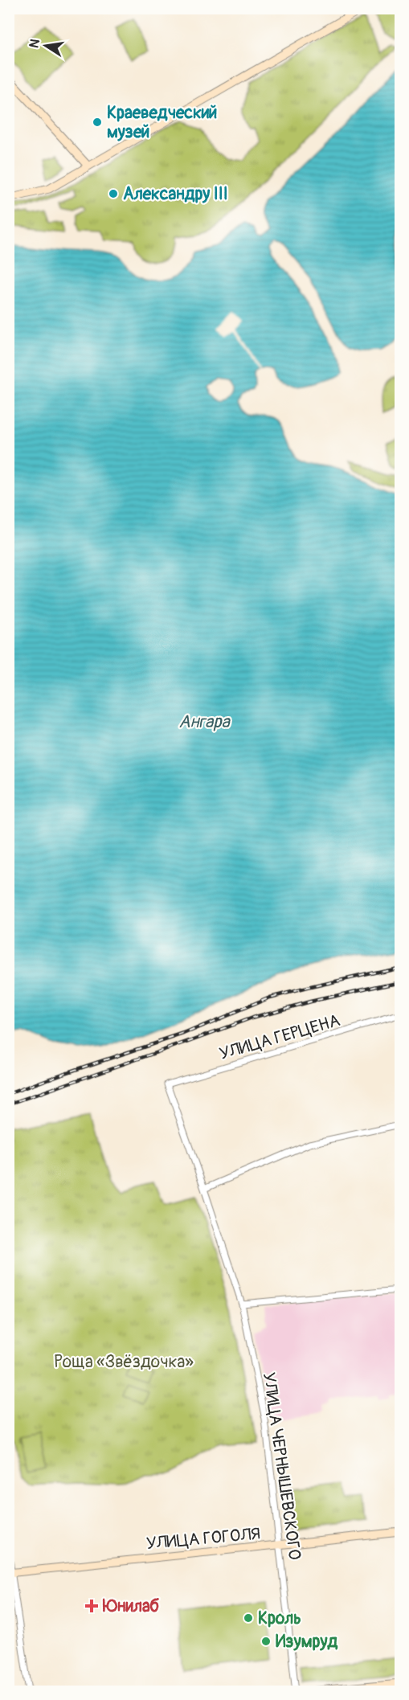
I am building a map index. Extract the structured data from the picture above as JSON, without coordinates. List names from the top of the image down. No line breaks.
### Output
{"streets":{"street":["УЛИЦА ГЕРЦЕНА","УЛИЦА ЧЕРНЫШЕВСКОГО","УЛИЦА ГОГОЛЯ"]},"crossings":[["УЛИЦА ГЕРЦЕНА","УЛИЦА ЧЕРНЫШЕВСКОГО"],["УЛИЦА ЧЕРНЫШЕВСКОГО","УЛИЦА ГОГОЛЯ"]],"water":["Ангара"],"parks":["Роща «Звёздочка»"],"places":{"other":["Краеведческий музей","Александру III","Кроль","Изумруд"],"health":["Юнилаб"]},"north":"left"}
